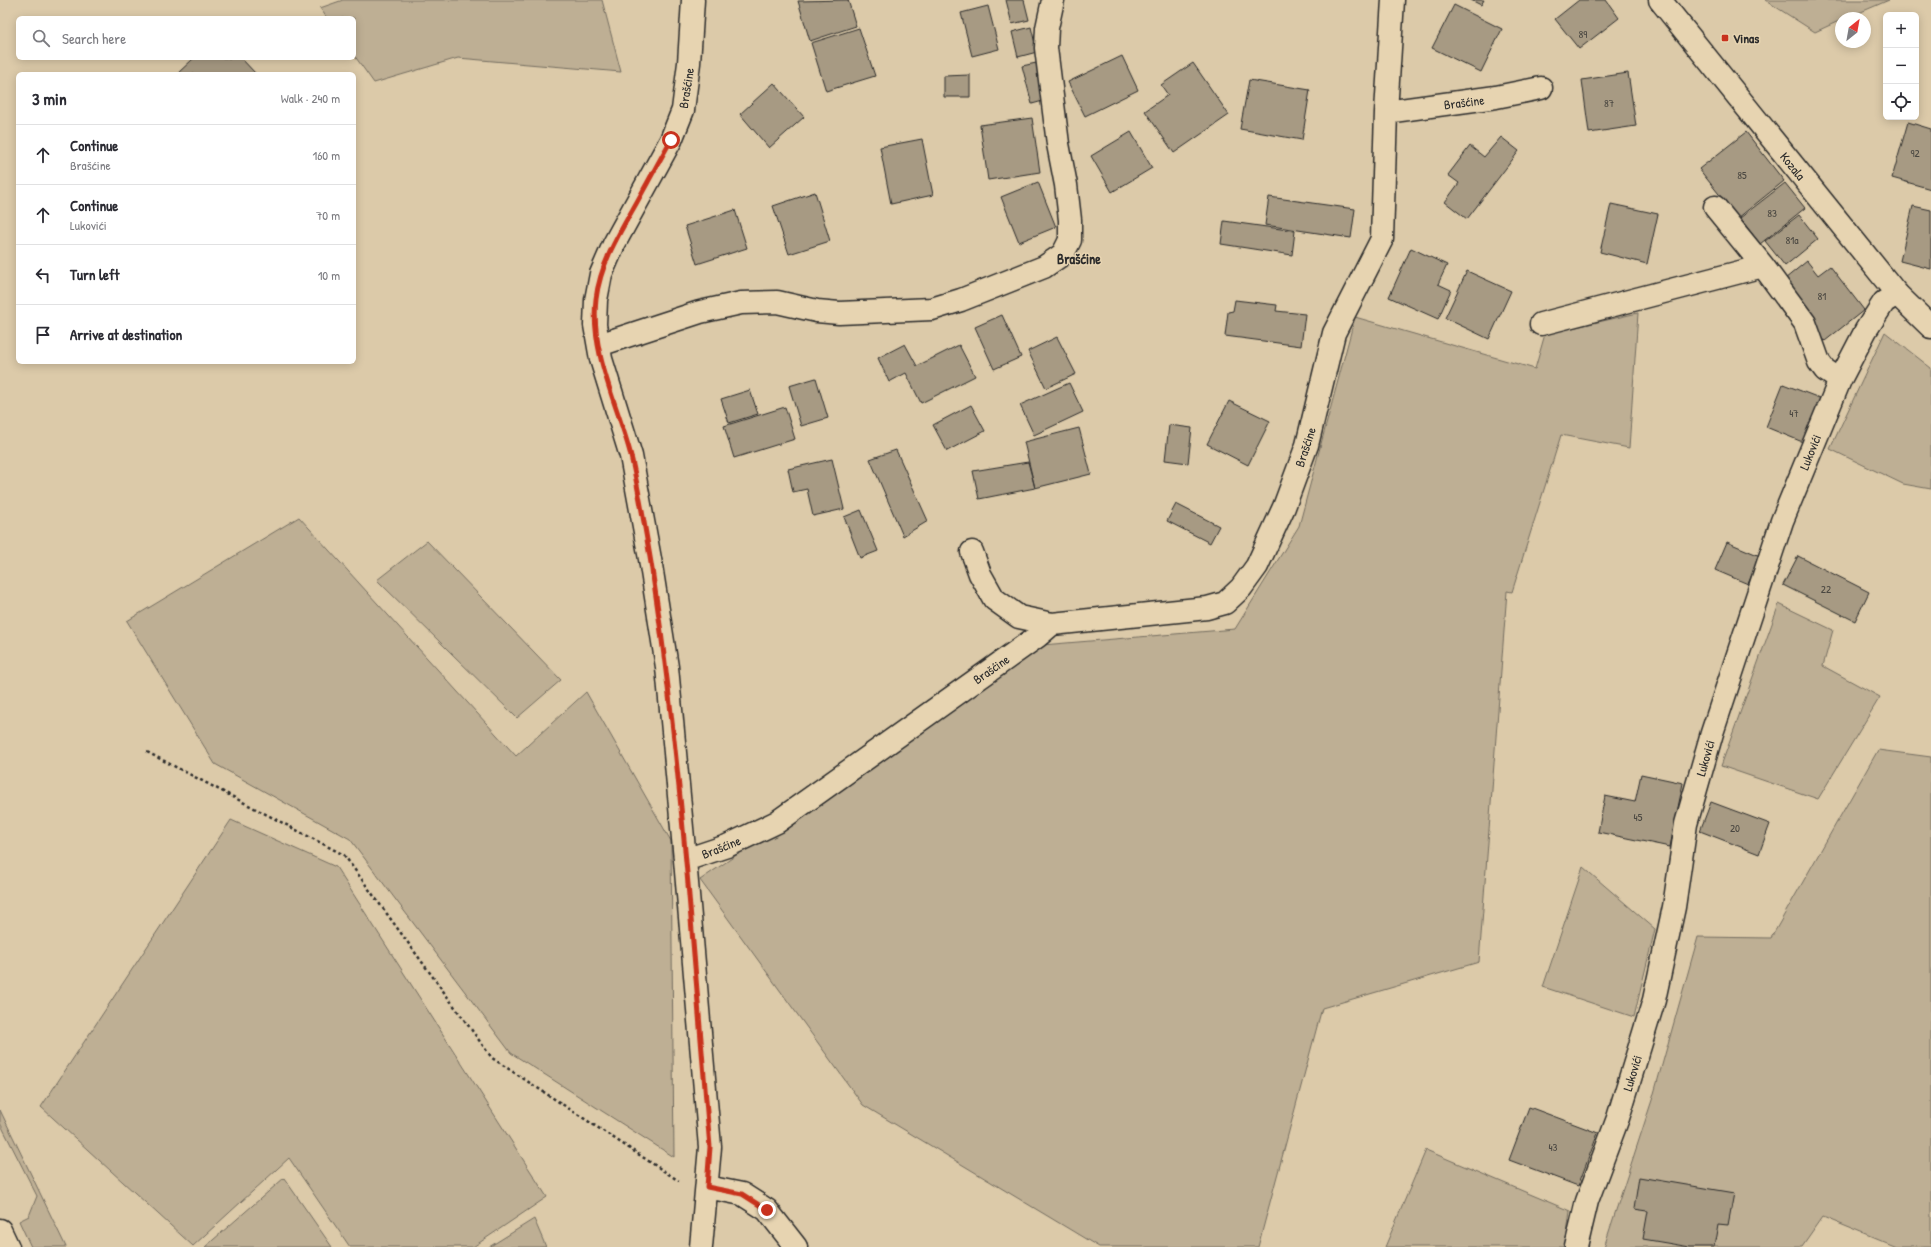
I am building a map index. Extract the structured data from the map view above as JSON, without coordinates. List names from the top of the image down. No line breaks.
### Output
{"streets":{"main road":["Brašćine","Kozala","Lukovići"]},"crossings":[["Kozala","Lukovići"]],"districts":["Brašćine"],"places":{"transit":["Vinas"]},"house_numbers":["89","87","92","85","83","81a","81","47","22","45","20","43"],"north":"top right","page":{"map_buttons":["+","−"],"search":"Search here","heading":["3 min","Walk · 240 m"],"list":[["Continue","Brašćine","160 m"],["Continue","Lukovići","70 m"],["Turn left","10 m"],"Arrive at destination"]}}
